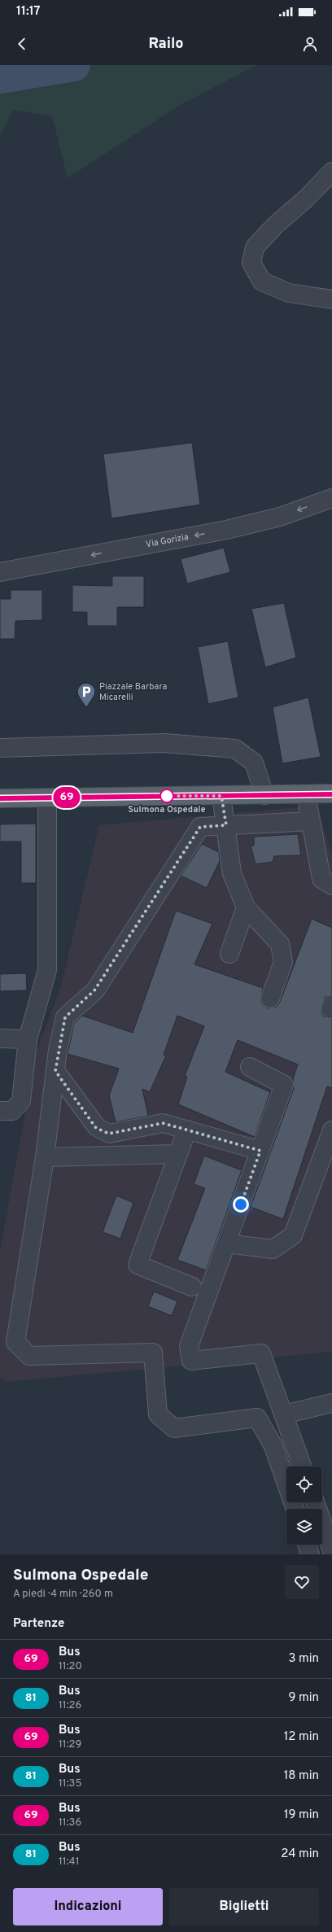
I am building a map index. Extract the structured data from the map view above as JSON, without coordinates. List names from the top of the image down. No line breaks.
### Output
{"streets":{"street":["Via Gorizia"]},"one_way":["Via Gorizia"],"places":{"parking":["Piazzale Barbara Micarelli"],"other":["Sulmona Ospedale"]},"lines":["bus line 69"],"page":{"status":"11:17","header":"Railo","on_map":"69","heading":[["Sulmona Ospedale","A piedi · 4 min · 260 m"],"Partenze"],"list":[{"mark":"69","name":"Bus","note":"11:20","value":"3 min"},{"mark":"81","name":"Bus","note":"11:26","value":"9 min"},{"mark":"69","name":"Bus","note":"11:29","value":"12 min"},{"mark":"81","name":"Bus","note":"11:35","value":"18 min"},{"mark":"69","name":"Bus","note":"11:36","value":"19 min"},{"mark":"81","name":"Bus","note":"11:41","value":"24 min"}],"buttons":["Indicazioni","Biglietti"]}}
